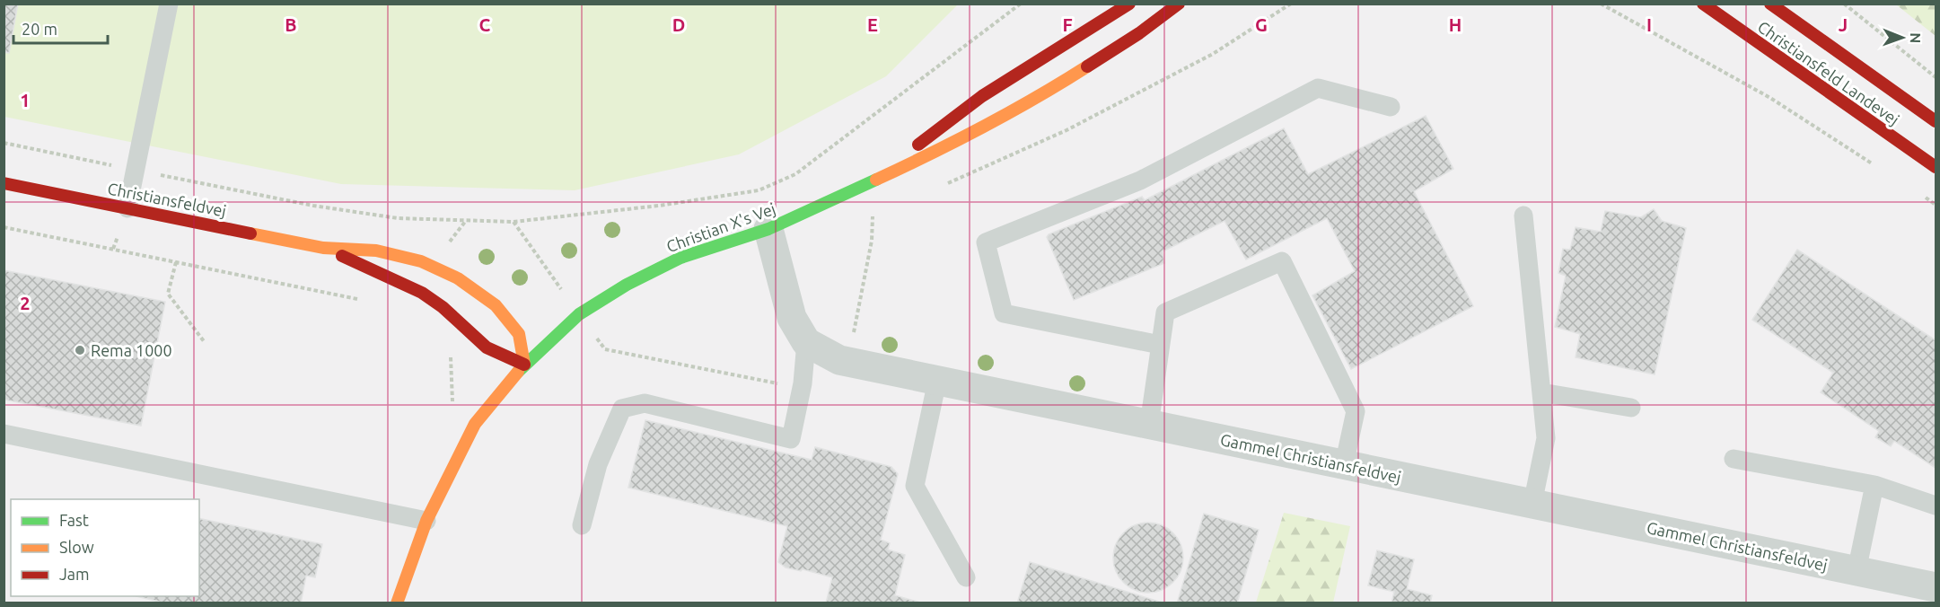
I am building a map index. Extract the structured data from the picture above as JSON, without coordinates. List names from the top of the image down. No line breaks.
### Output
{"streets":{"street":["Christiansfeld Landevej","Christiansfeldvej","Christian X's Vej","Gammel Christiansfeldvej"]},"crossings":[["Christiansfeldvej","Christian X's Vej"]],"places":["Rema 1000"],"legend":["Fast","Slow","Jam"],"scale_bar":"20 m","north":"right","grid":{"columns":["B","C","D","E","F","G","H","I","J"],"rows":["1","2"]}}
